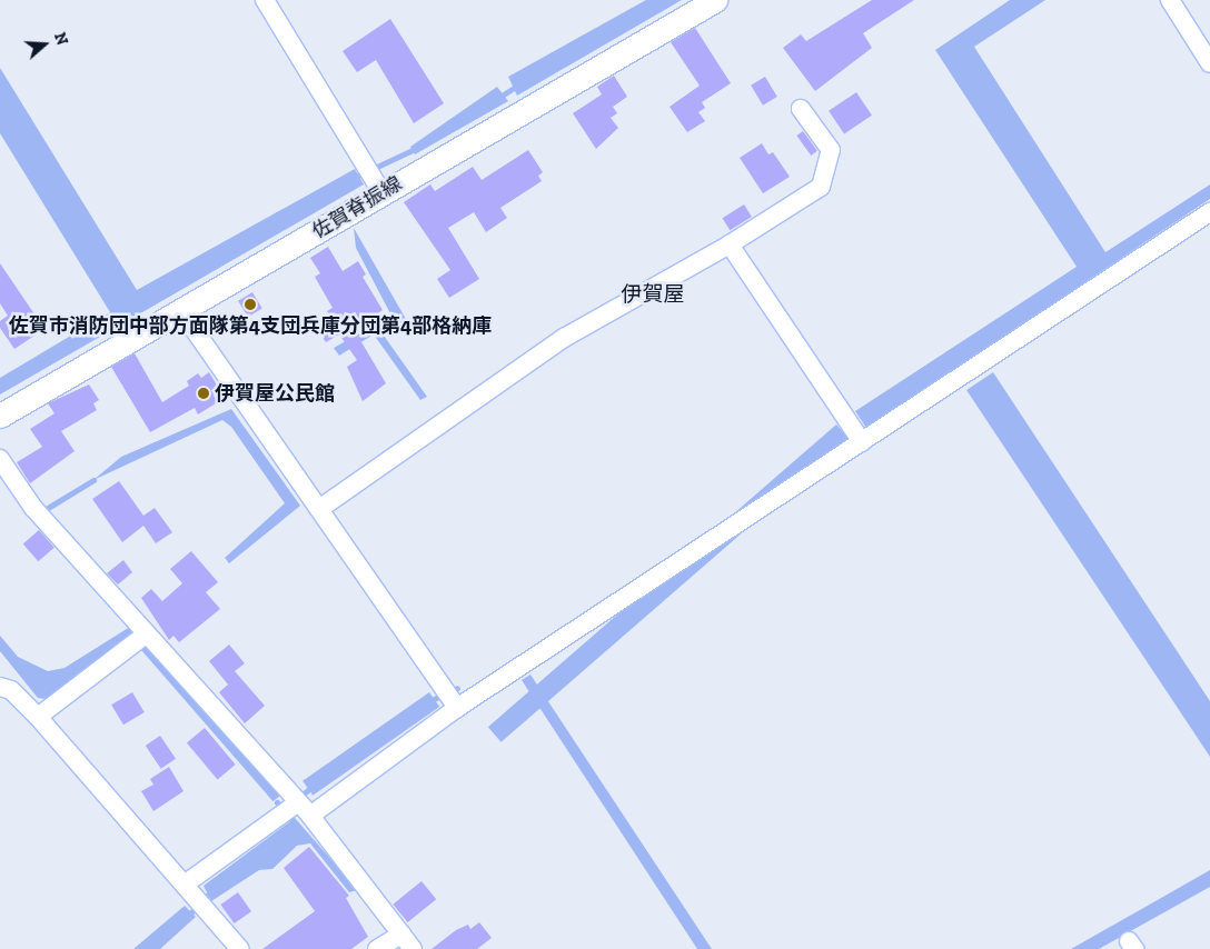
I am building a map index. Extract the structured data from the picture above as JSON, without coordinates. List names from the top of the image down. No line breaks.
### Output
{"streets":{"main road":["佐賀脊振線"]},"districts":["伊賀屋"],"places":["佐賀市消防団中部方面隊第4支団兵庫分団第4部格納庫","伊賀屋公民館"],"north":"right"}
